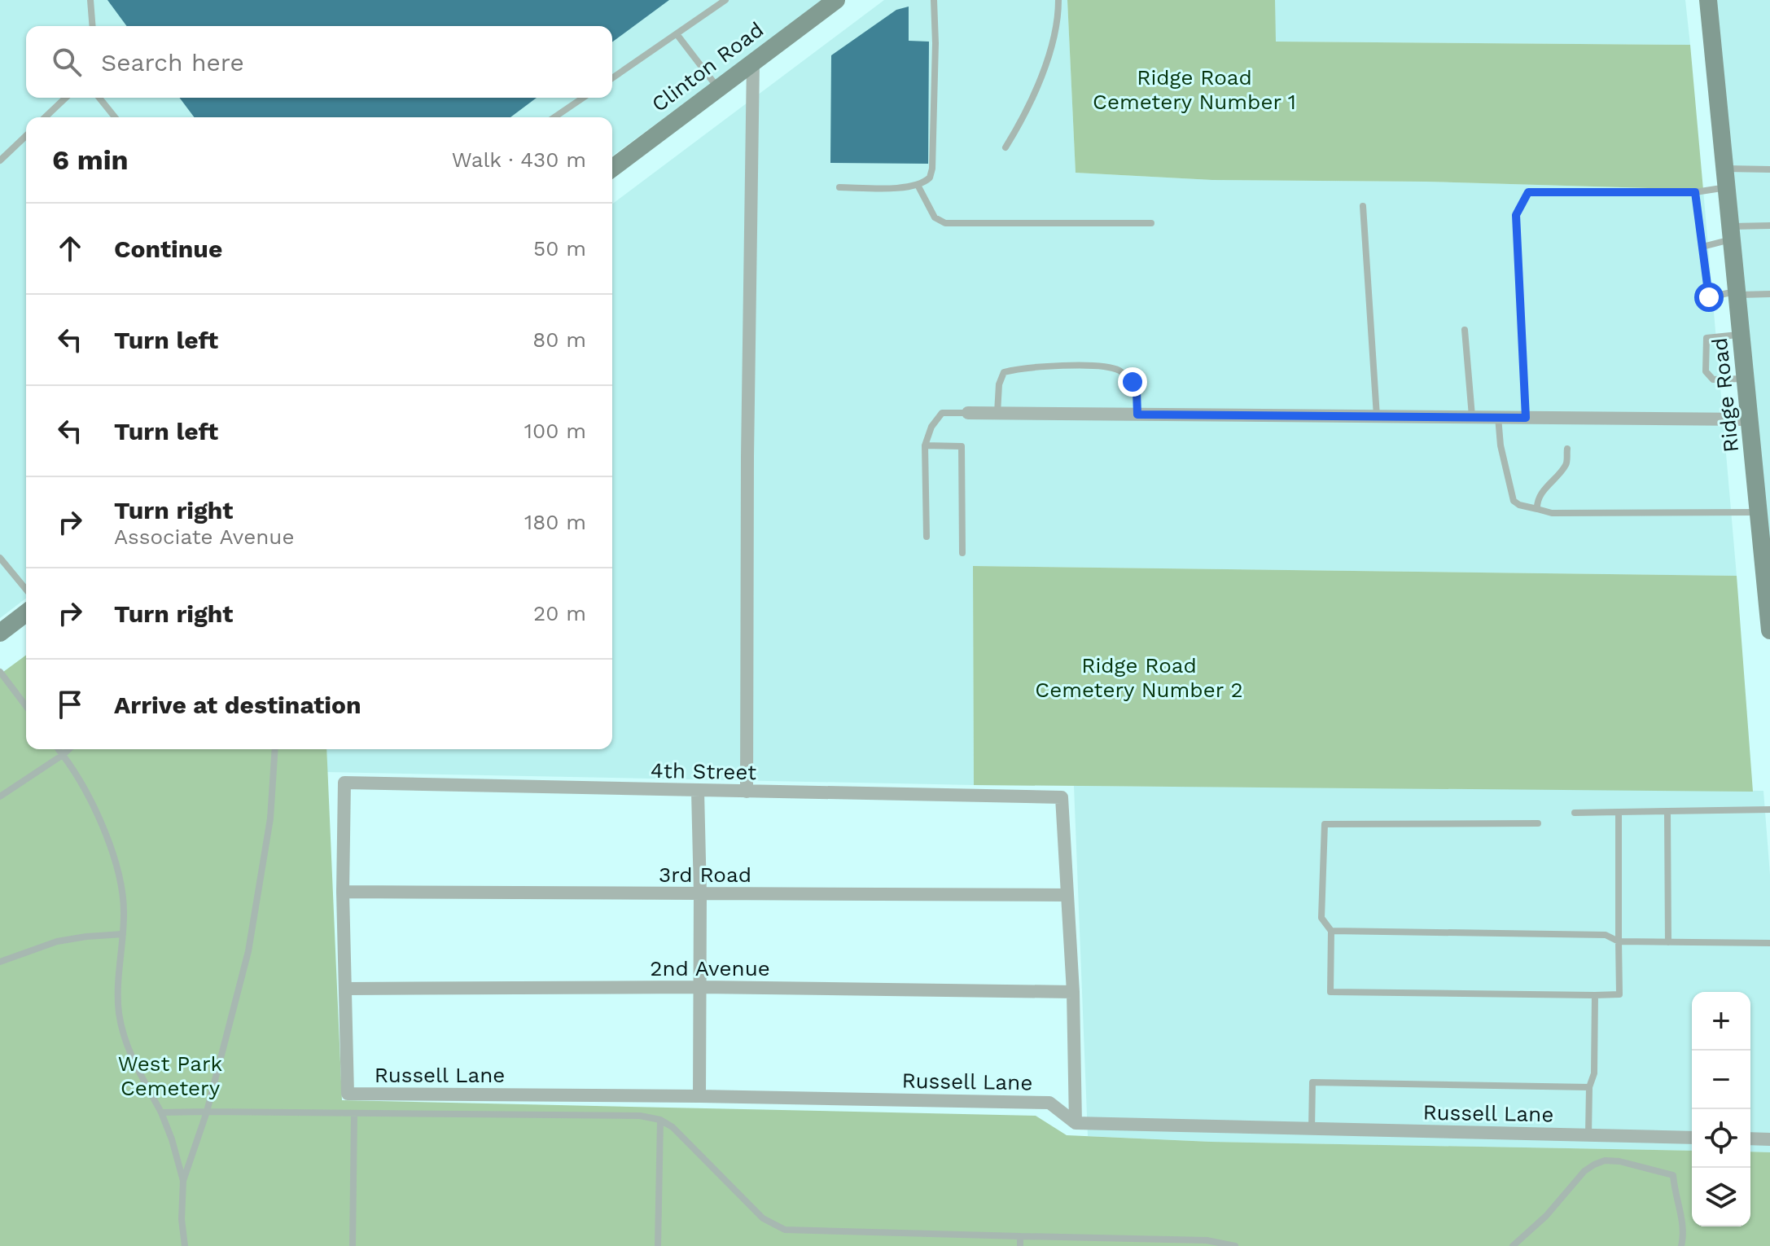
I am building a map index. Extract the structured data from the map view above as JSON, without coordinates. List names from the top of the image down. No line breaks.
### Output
{"streets":{"main road":["Clinton Road","Ridge Road"],"street":["4th Street","3rd Road","2nd Avenue","Russell Lane"]},"crossings":[["4th Street","3rd Road"],["2nd Avenue","Russell Lane"]],"parks":["Ridge Road Cemetery Number 1","Ridge Road Cemetery Number 2","West Park Cemetery"],"page":{"search":"Search here","heading":["6 min","Walk · 430 m"],"list":[["Continue","50 m"],["Turn left","80 m"],["Turn left","100 m"],["Turn right","Associate Avenue","180 m"],["Turn right","20 m"],"Arrive at destination"],"map_buttons":["+","−"]}}
